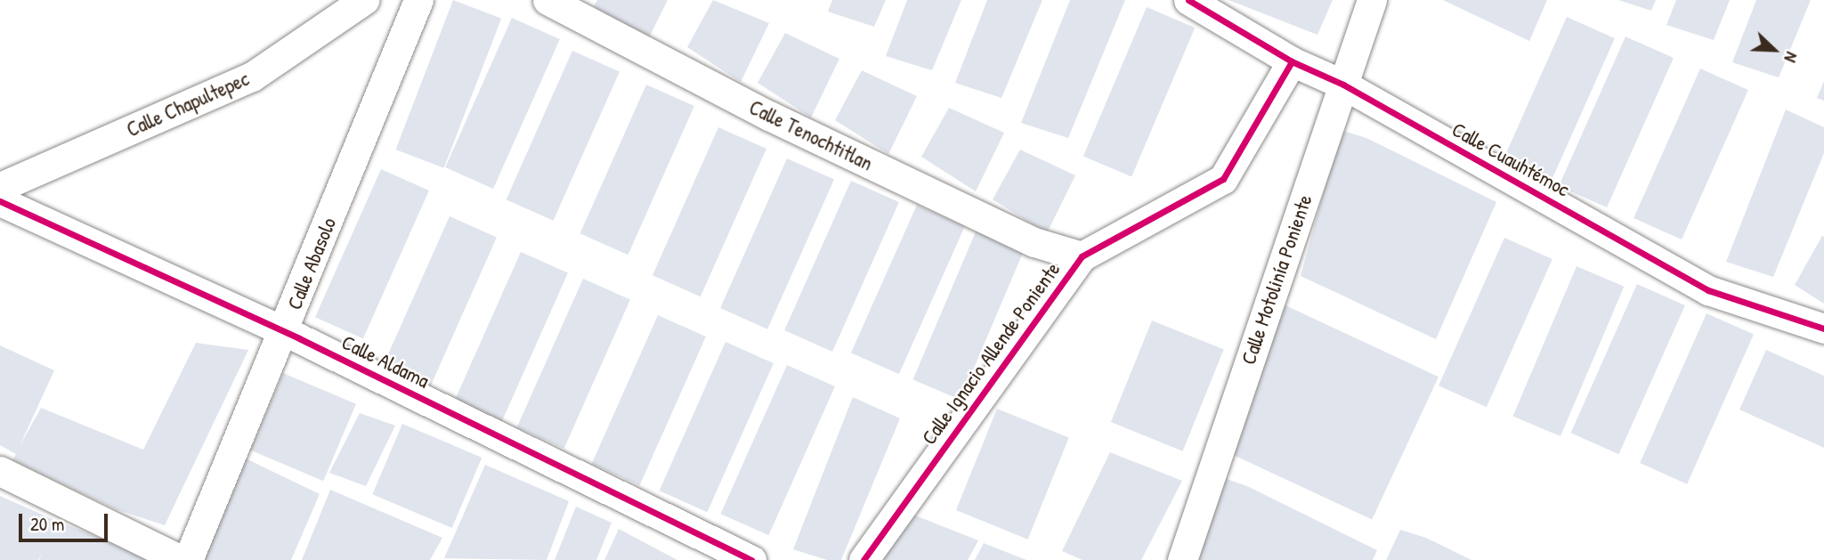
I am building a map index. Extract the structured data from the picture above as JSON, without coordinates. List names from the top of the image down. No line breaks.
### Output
{"streets":{"street":["Calle Chapultepec","Calle Tenochtitlan","Calle Cuauhtémoc","Calle Abasolo","Calle Motolinía Poniente","Calle Ignacio Allende Poniente","Calle Aldama"]},"crossings":[["Calle Tenochtitlan","Calle Ignacio Allende Poniente"],["Calle Cuauhtémoc","Calle Motolinía Poniente"],["Calle Cuauhtémoc","Calle Ignacio Allende Poniente"],["Calle Abasolo","Calle Aldama"]],"scale_bar":"20 m","north":"bottom right"}
